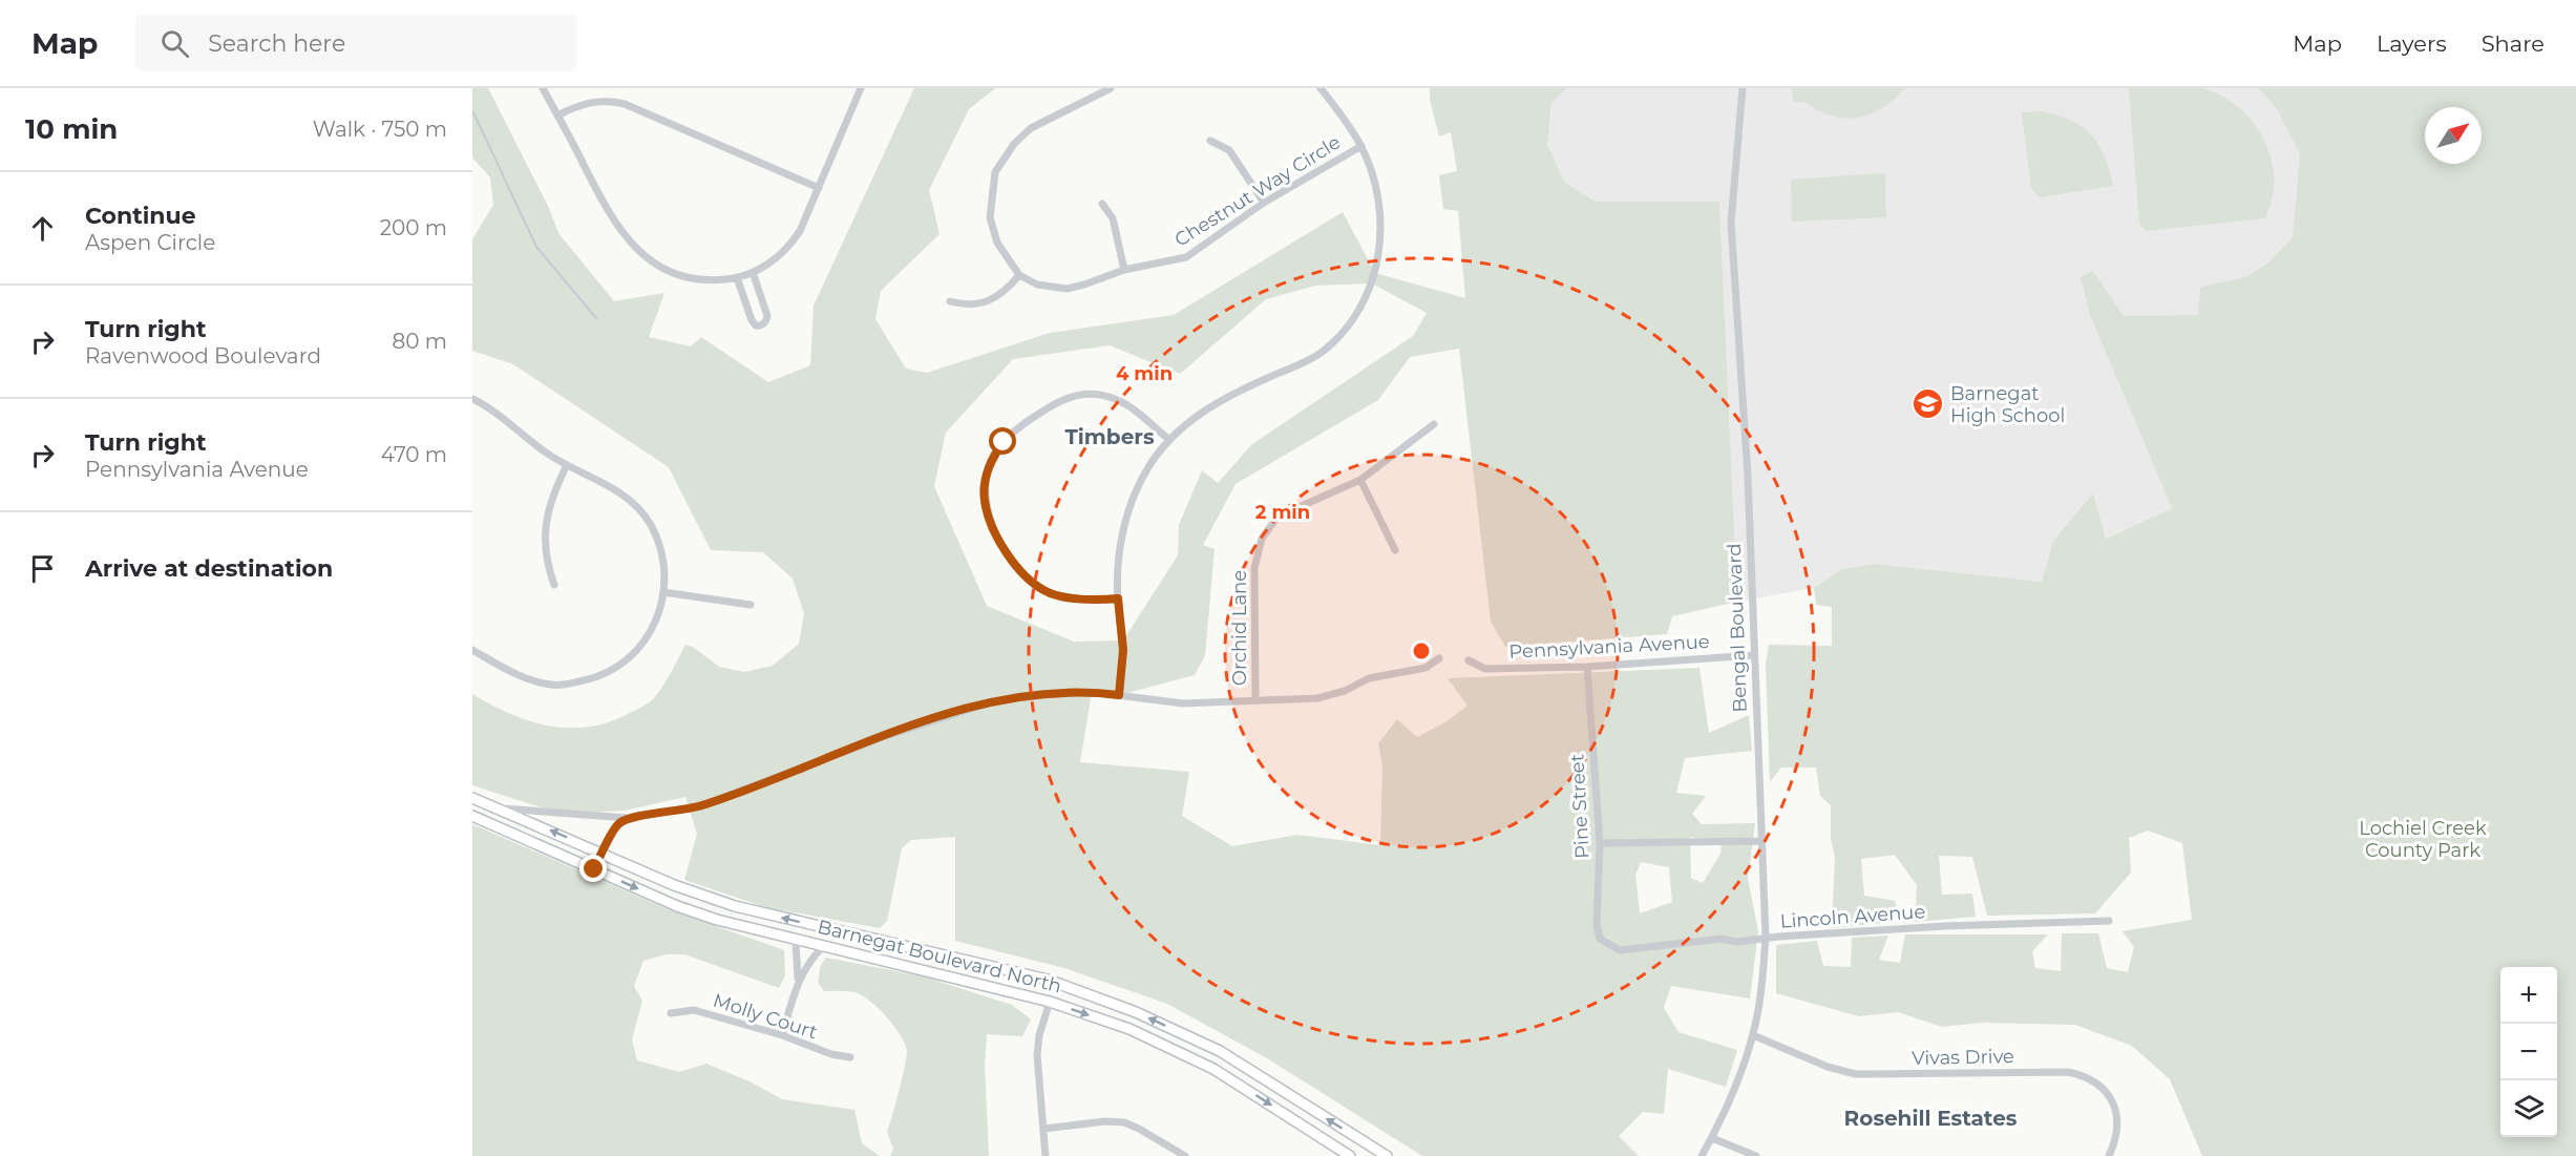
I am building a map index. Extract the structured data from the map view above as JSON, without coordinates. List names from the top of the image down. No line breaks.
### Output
{"streets":{"street":["Chestnut Way Circle","Orchid Lane","Bengal Boulevard","Pennsylvania Avenue","Pine Street","Lincoln Avenue","Barnegat Boulevard North","Molly Court","Vivas Drive"]},"crossings":[["Bengal Boulevard","Pennsylvania Avenue"],["Bengal Boulevard","Lincoln Avenue"],["Bengal Boulevard","Vivas Drive"],["Pennsylvania Avenue","Pine Street"],["Pine Street","Lincoln Avenue"]],"districts":["Timbers","Rosehill Estates"],"parks":["Lochiel Creek County Park"],"places":{"school or university":["Barnegat High School"]},"north":"top right","page":{"header":"Map","search":"Search here","nav":["Map","Layers","Share"],"heading":["10 min","Walk · 750 m"],"list":[["Continue","Aspen Circle","200 m"],["Turn right","Ravenwood Boulevard","80 m"],["Turn right","Pennsylvania Avenue","470 m"],"Arrive at destination"],"map_buttons":["+","−"]},"rings":["4 min","2 min"]}
